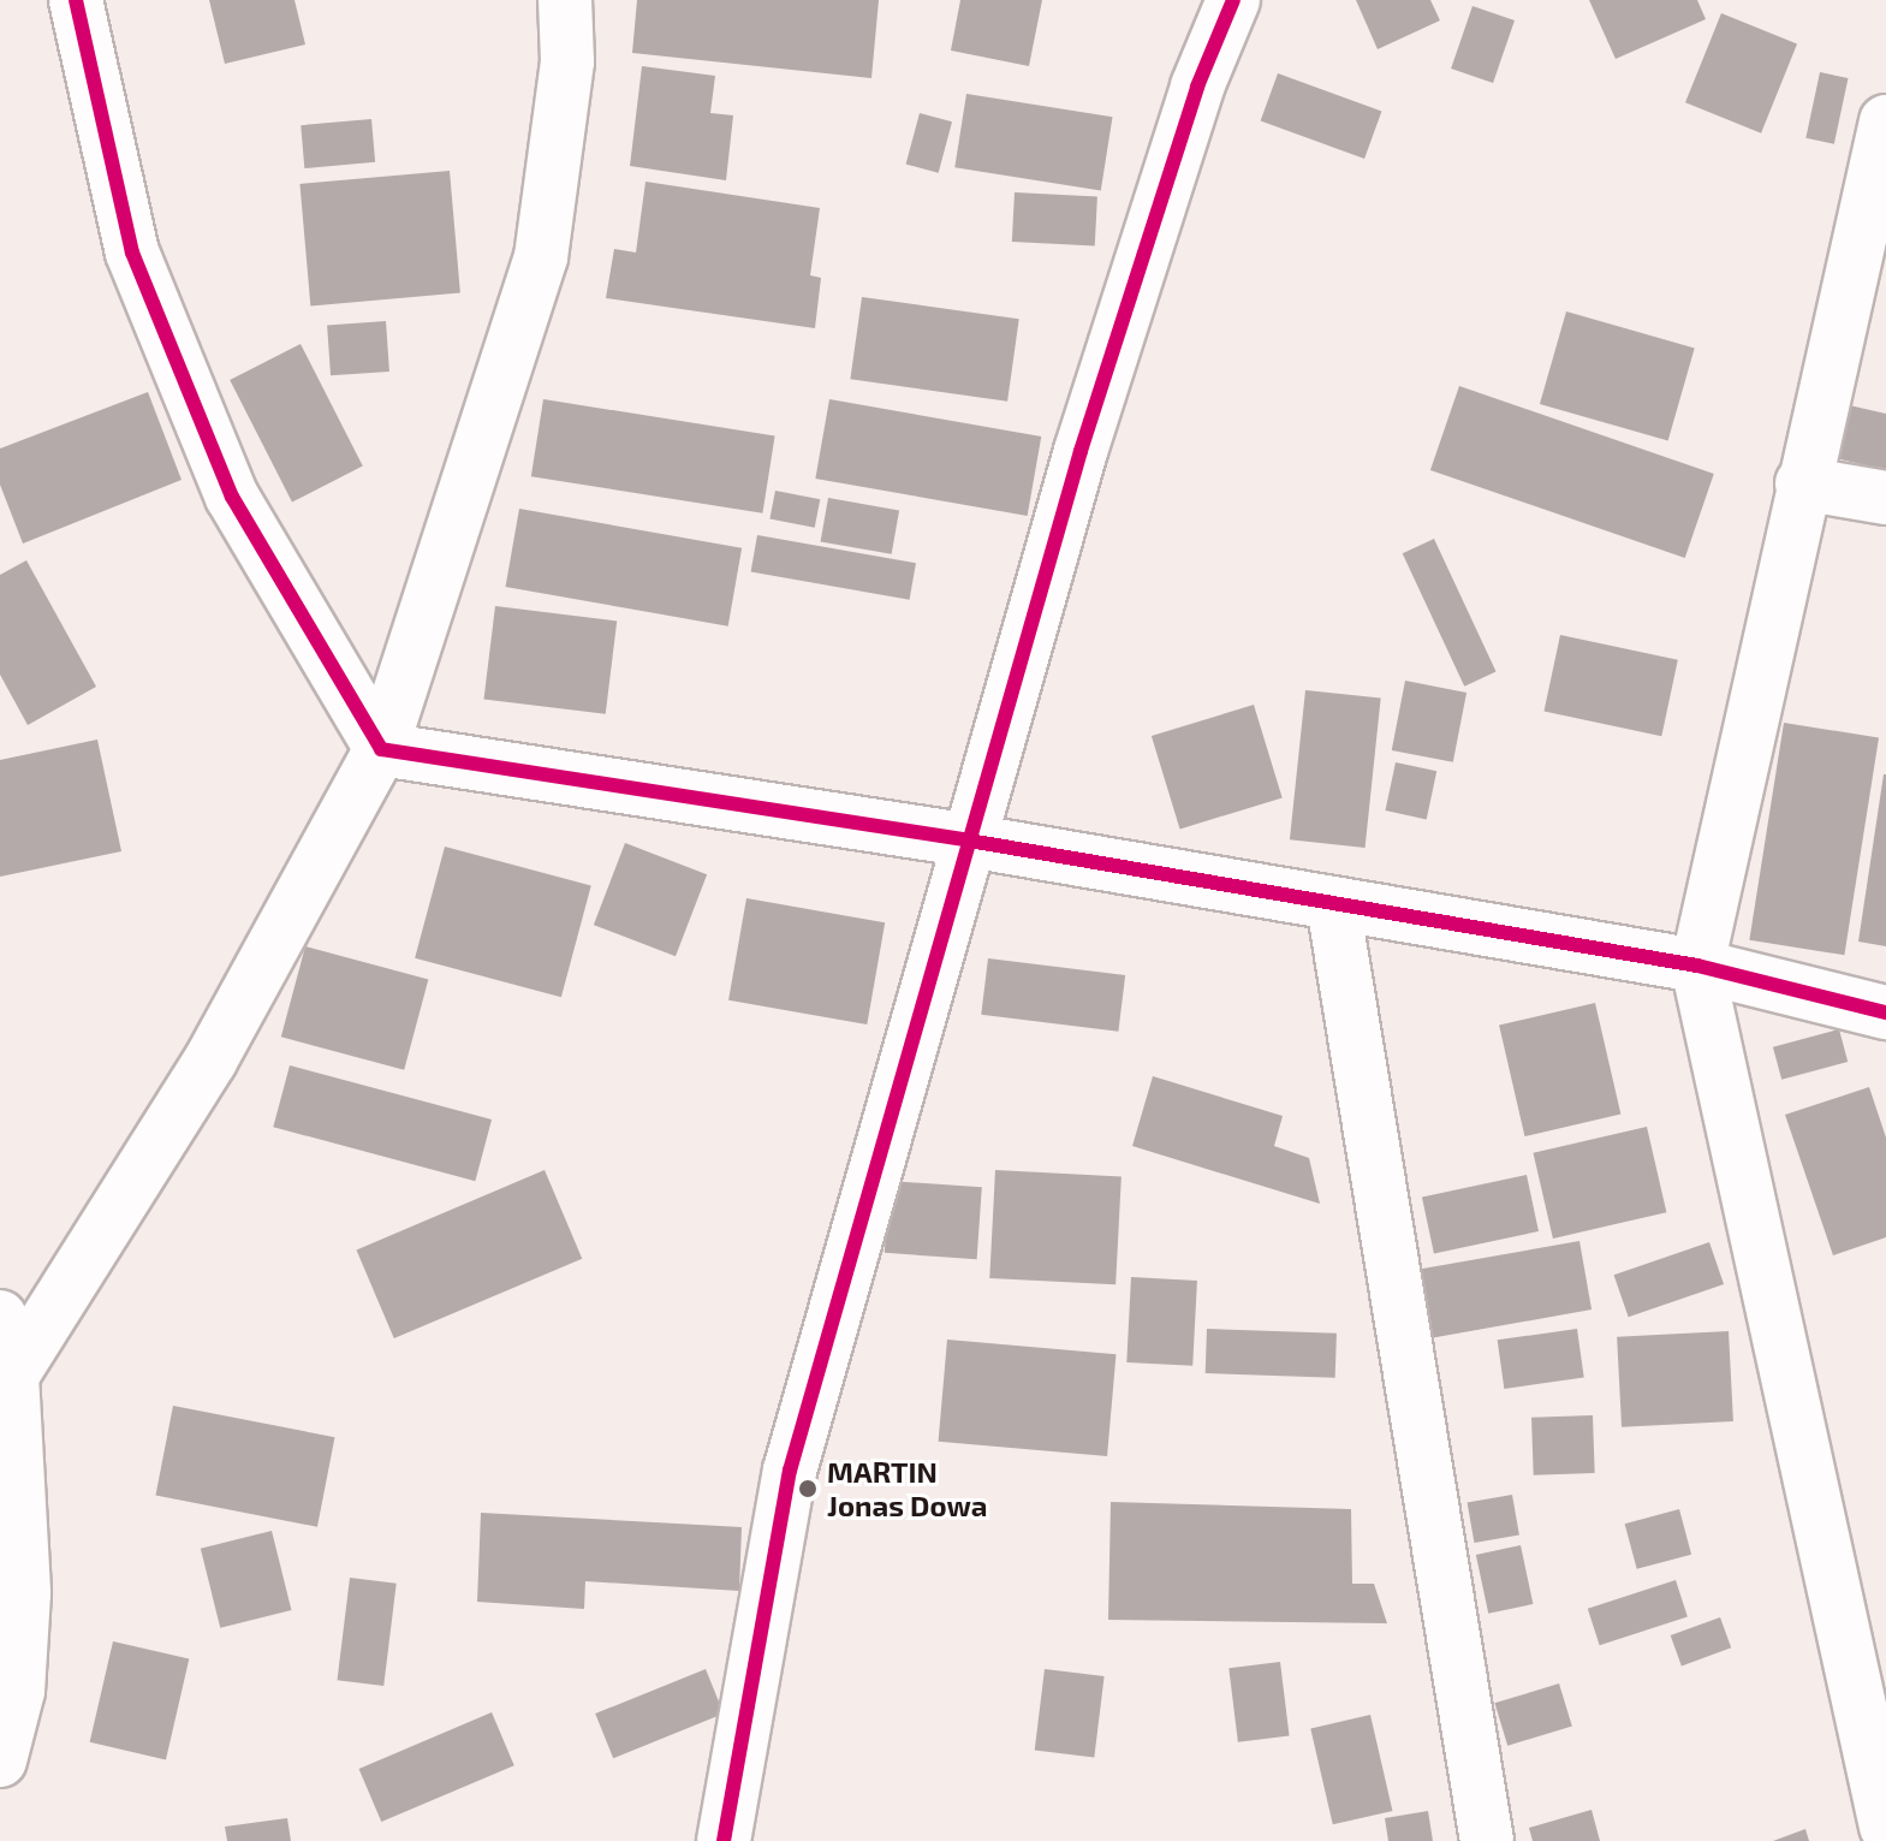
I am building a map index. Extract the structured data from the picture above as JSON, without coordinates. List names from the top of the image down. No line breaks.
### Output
{"places":["MARTIN Jonas Dowa"]}
